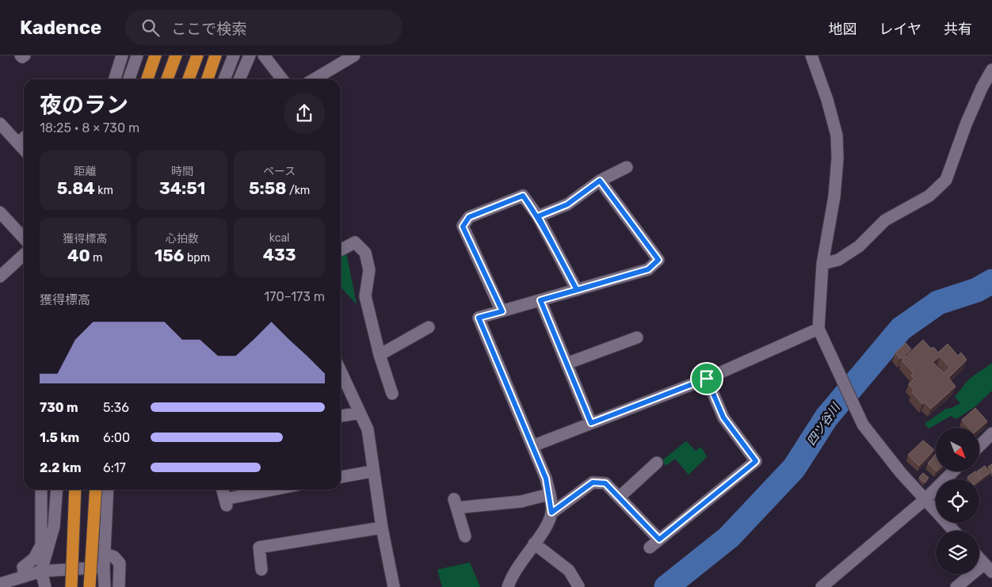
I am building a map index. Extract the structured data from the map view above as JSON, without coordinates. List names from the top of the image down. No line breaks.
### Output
{"water":["四ツ谷川"],"north":"bottom right","page":{"header":"Kadence","search":"ここで検索","nav":["地図","レイヤ","共有"],"heading":["夜のラン","18:25 · 8 × 730 m"],"stats":[["距離","5.84 km"],["時間","34:51"],["ペース","5:58 /km"],["獲得標高","40 m"],["心拍数","156 bpm"],["kcal","433"]],"chart":["獲得標高","170–173 m"],"list":[{"name":"730 m","note":"5:36"},{"name":"1.5 km","note":"6:00"},{"name":"2.2 km","note":"6:17"}]}}
